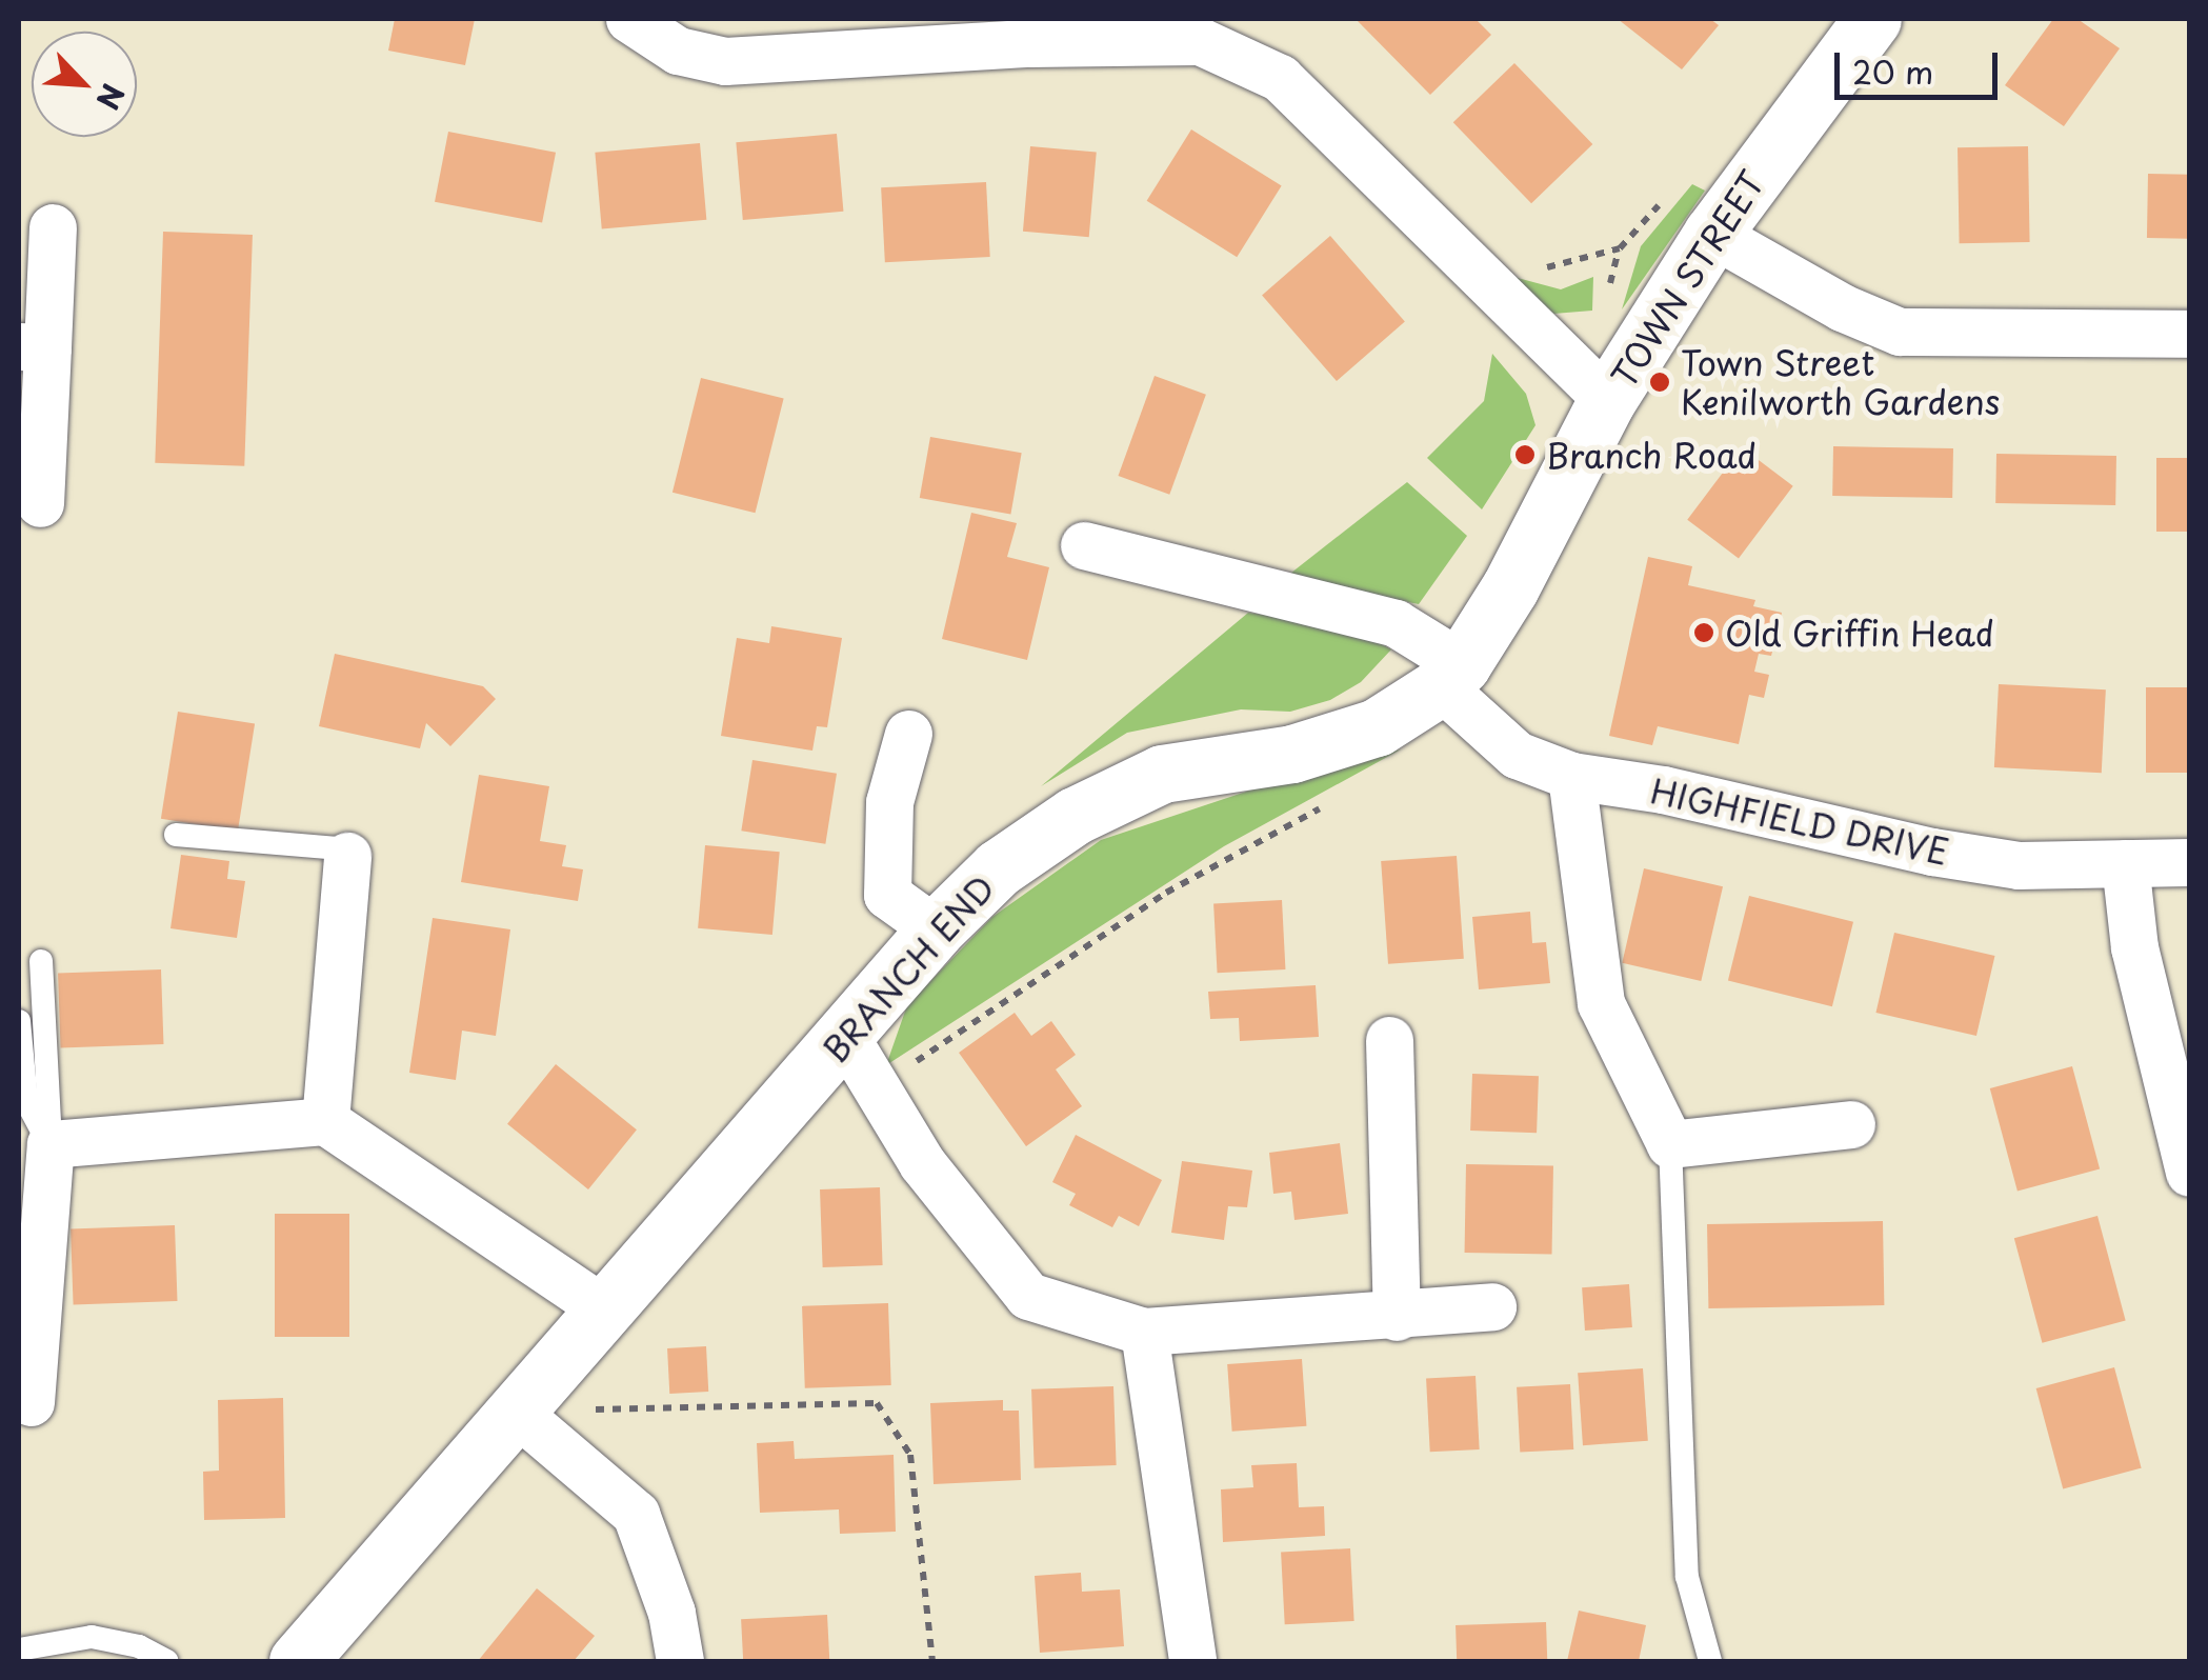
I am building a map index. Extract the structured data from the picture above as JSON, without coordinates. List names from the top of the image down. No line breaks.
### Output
{"streets":{"main road":["TOWN STREET","BRANCH END"],"street":["HIGHFIELD DRIVE"]},"crossings":[["TOWN STREET","HIGHFIELD DRIVE"],["TOWN STREET","BRANCH END"],["HIGHFIELD DRIVE","BRANCH END"]],"places":["Town Street Kenilworth Gardens","Branch Road","Old Griffin Head"],"scale_bar":"20 m","north":"bottom right"}
